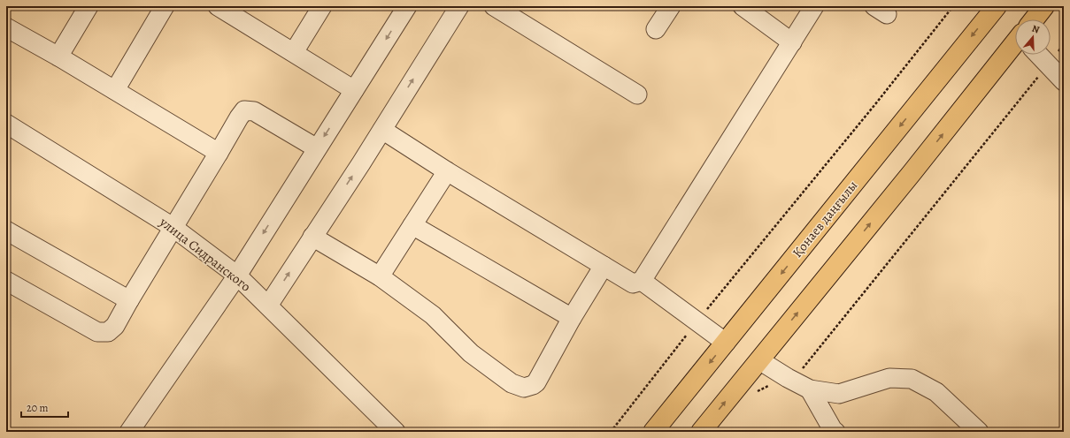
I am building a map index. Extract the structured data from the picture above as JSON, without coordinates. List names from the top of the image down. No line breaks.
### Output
{"streets":{"main road":["Қонаев даңғылы"],"street":["улица Сидранского"]},"scale_bar":"20 m","north":"top"}
